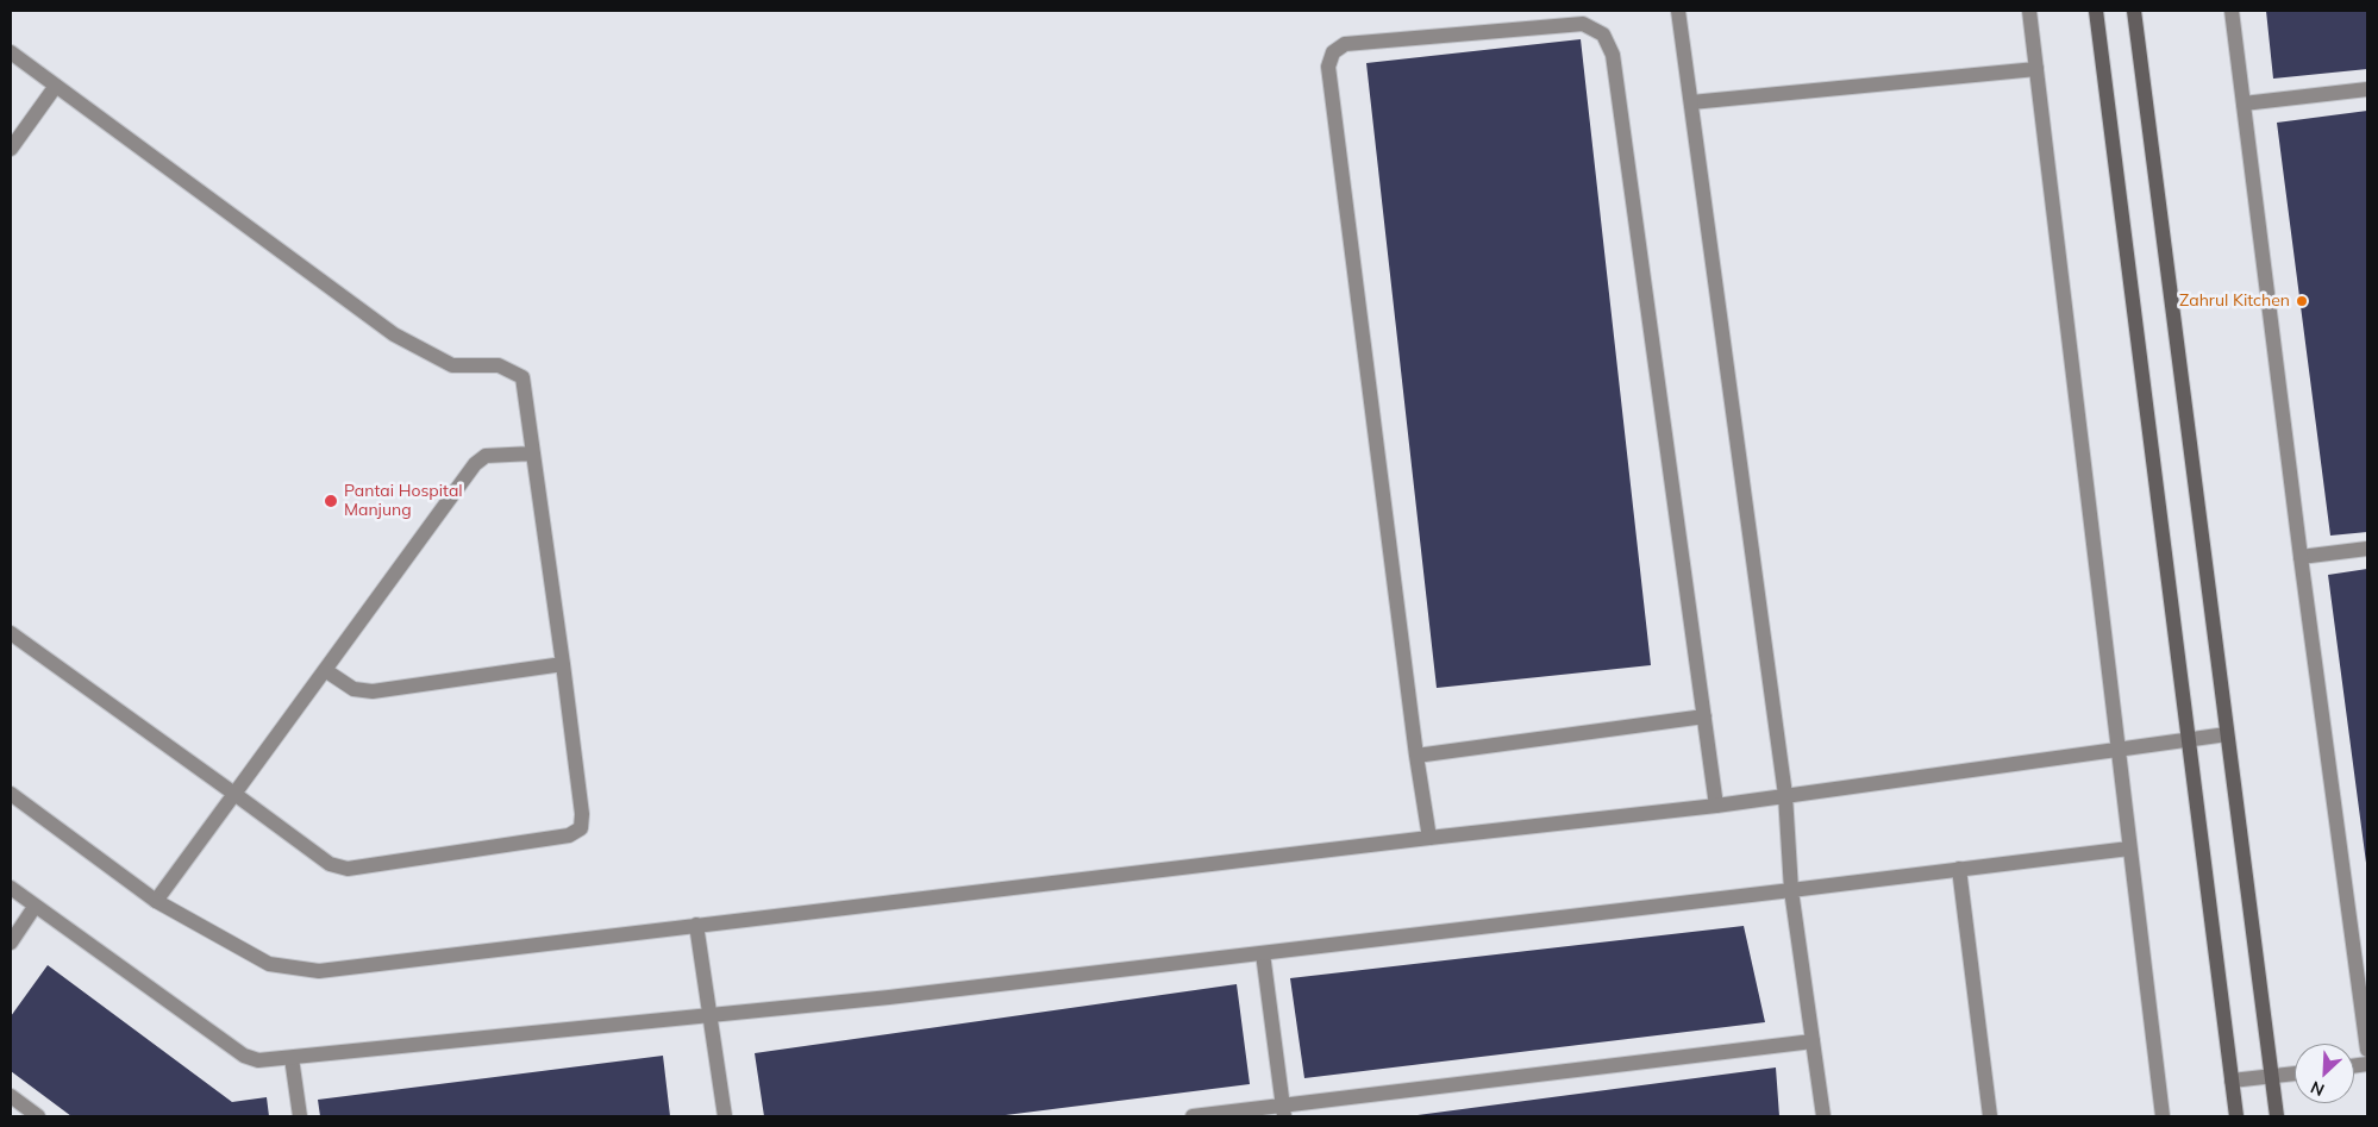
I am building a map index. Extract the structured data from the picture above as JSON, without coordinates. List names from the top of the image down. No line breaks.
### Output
{"places":["Zahrul Kitchen","Pantai Hospital Manjung"],"north":"bottom left"}
